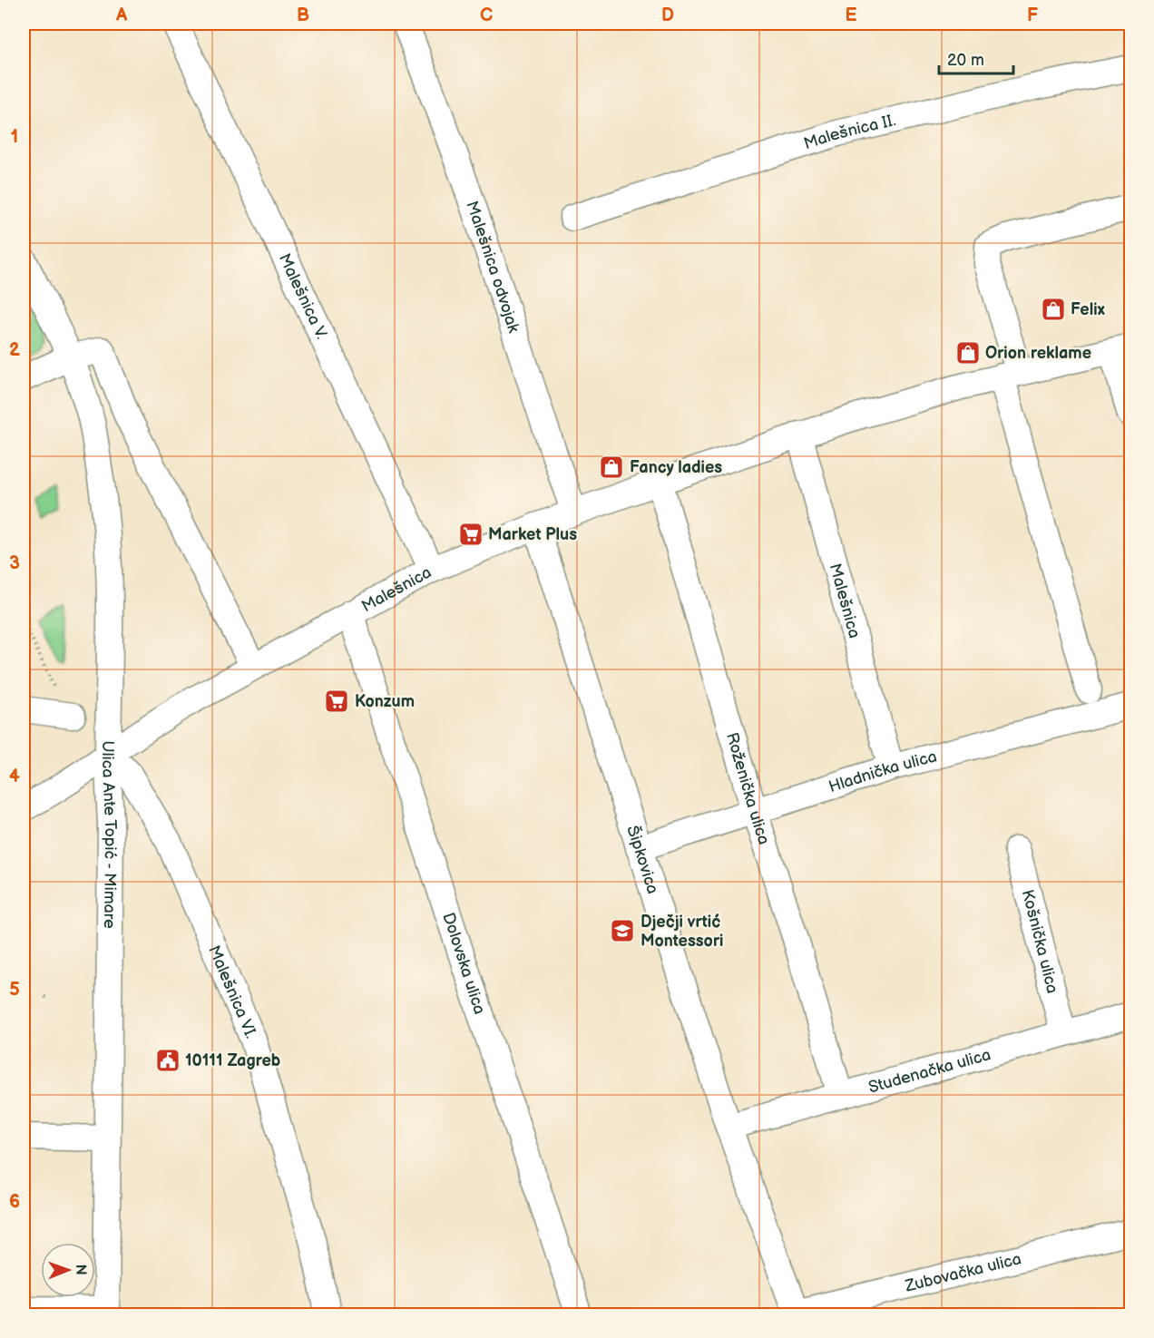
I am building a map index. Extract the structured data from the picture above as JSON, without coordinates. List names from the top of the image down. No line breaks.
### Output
{"streets":{"street":["Malešnica II.","Malešnica odvojak","Malešnica V.","Malešnica","Hladnička ulica","Roženička ulica","Ulica Ante Topić - Mimare","Šipkovica","Košnička ulica","Dolovska ulica","Malešnica VI.","Studenačka ulica","Zubovačka ulica"]},"crossings":[["Malešnica odvojak","Malešnica"],["Malešnica V.","Malešnica"],["Malešnica","Hladnička ulica"],["Malešnica","Roženička ulica"],["Malešnica","Ulica Ante Topić - Mimare"],["Malešnica","Šipkovica"],["Malešnica","Dolovska ulica"],["Malešnica","Malešnica VI."],["Hladnička ulica","Roženička ulica"],["Hladnička ulica","Šipkovica"],["Roženička ulica","Studenačka ulica"],["Ulica Ante Topić - Mimare","Malešnica VI."],["Šipkovica","Studenačka ulica"],["Šipkovica","Zubovačka ulica"],["Košnička ulica","Studenačka ulica"]],"places":{"shop":["Felix","Orion reklame","Fancy ladies"],"supermarket":["Market Plus","Konzum"],"school or university":["Dječji vrtić Montessori"],"public building":["10111 Zagreb"]},"scale_bar":"20 m","north":"right","grid":{"columns":["A","B","C","D","E","F"],"rows":["1","2","3","4","5","6"]}}
